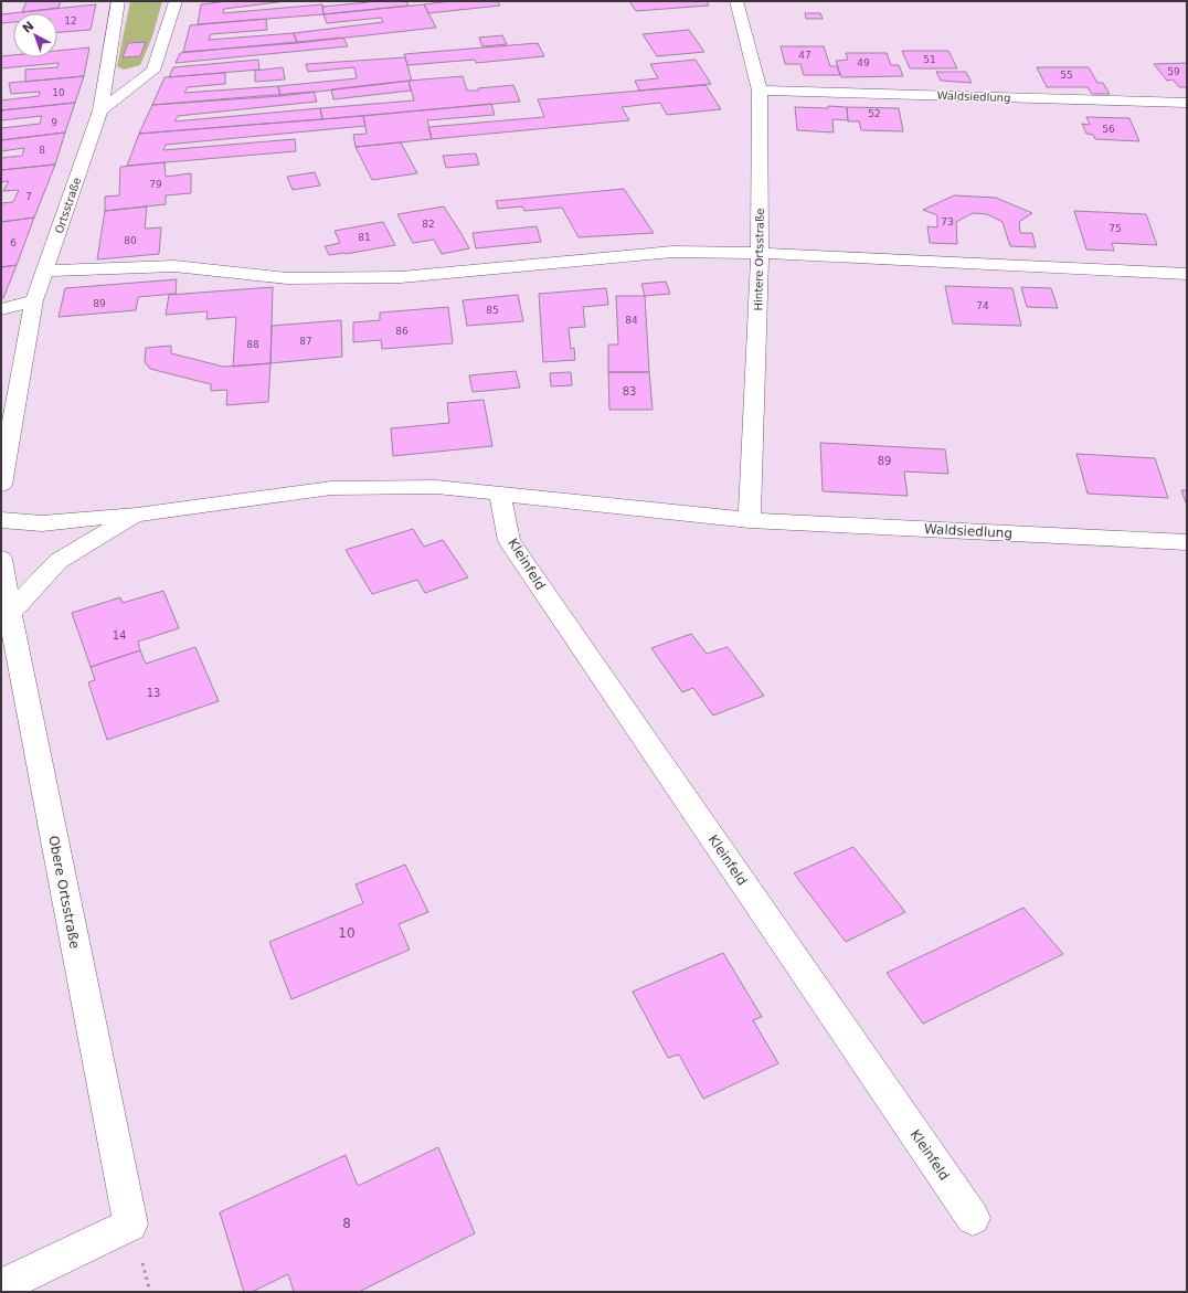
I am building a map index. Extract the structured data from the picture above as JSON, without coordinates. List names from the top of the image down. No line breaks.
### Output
{"streets":{"street":["Waldsiedlung","Ortsstraße","Hintere Ortsstraße","Kleinfeld","Obere Ortsstraße"]},"crossings":[["Waldsiedlung","Hintere Ortsstraße"],["Waldsiedlung","Kleinfeld"]],"house_numbers":["12","47","51","49","59","55","10","52","9","56","8","79","7","73","82","75","81","80","6","89","74","85","84","86","87","88","83","89","14","13","10","8"],"north":"top left"}
